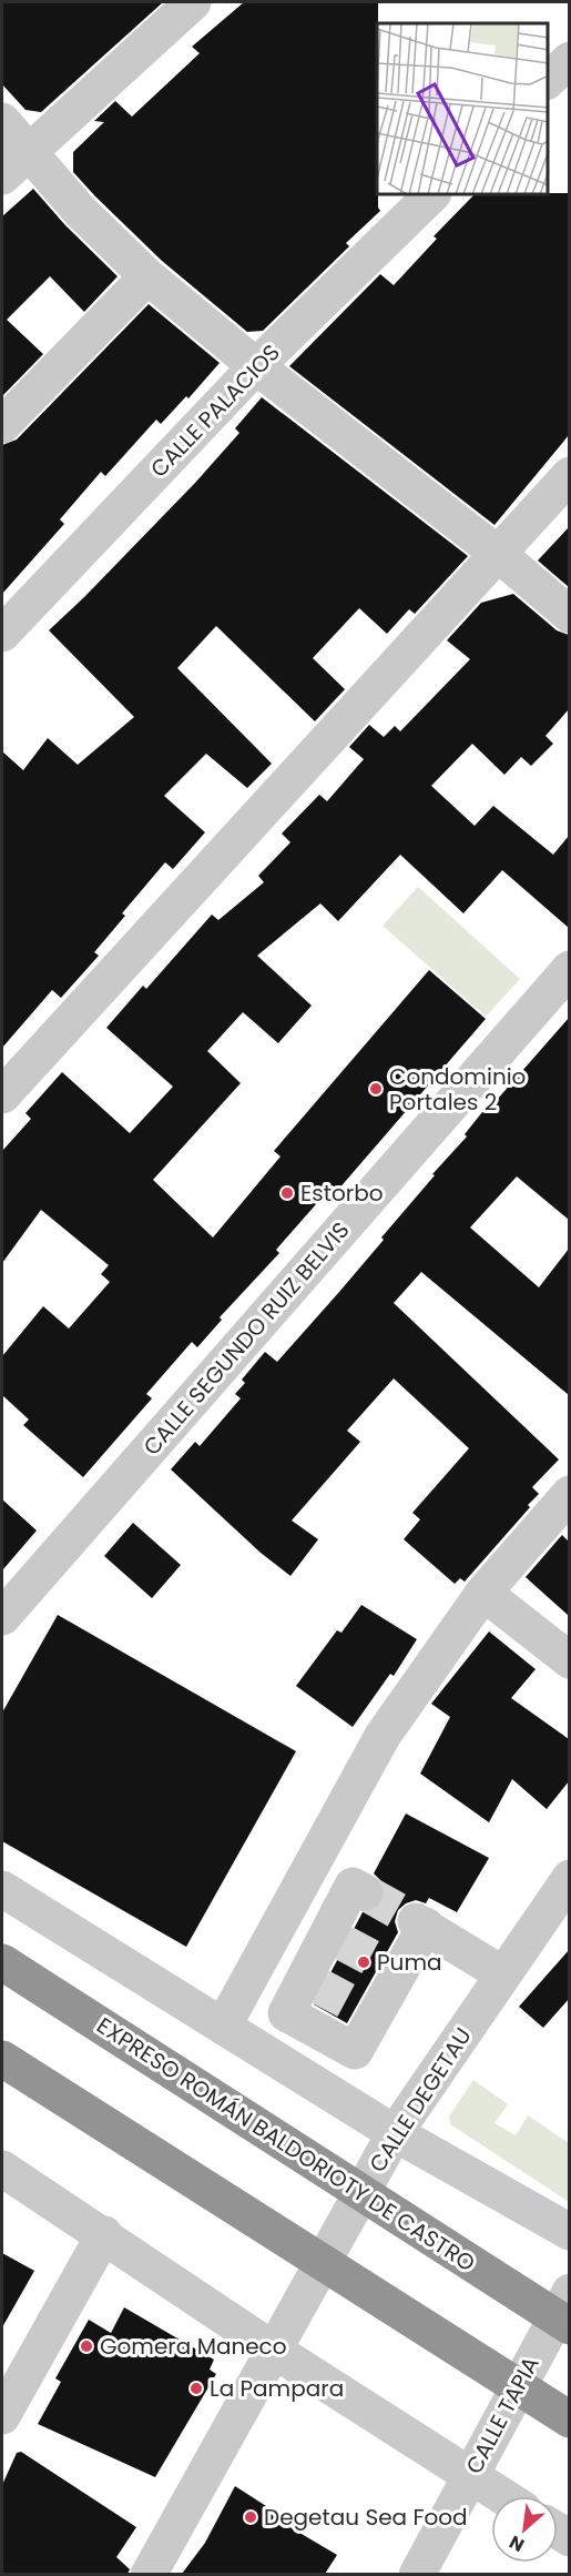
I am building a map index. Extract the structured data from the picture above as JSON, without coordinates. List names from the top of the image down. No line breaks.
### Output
{"streets":{"highway":["EXPRESO ROMÁN BALDORIOTY DE CASTRO"],"street":["CALLE PALACIOS","CALLE SEGUNDO RUIZ BELVIS","CALLE DEGETAU","CALLE TAPIA"]},"places":["Condominio Portales 2","Estorbo","Puma","Gomera Maneco","La Pampara","Degetau Sea Food"],"north":"bottom left"}
